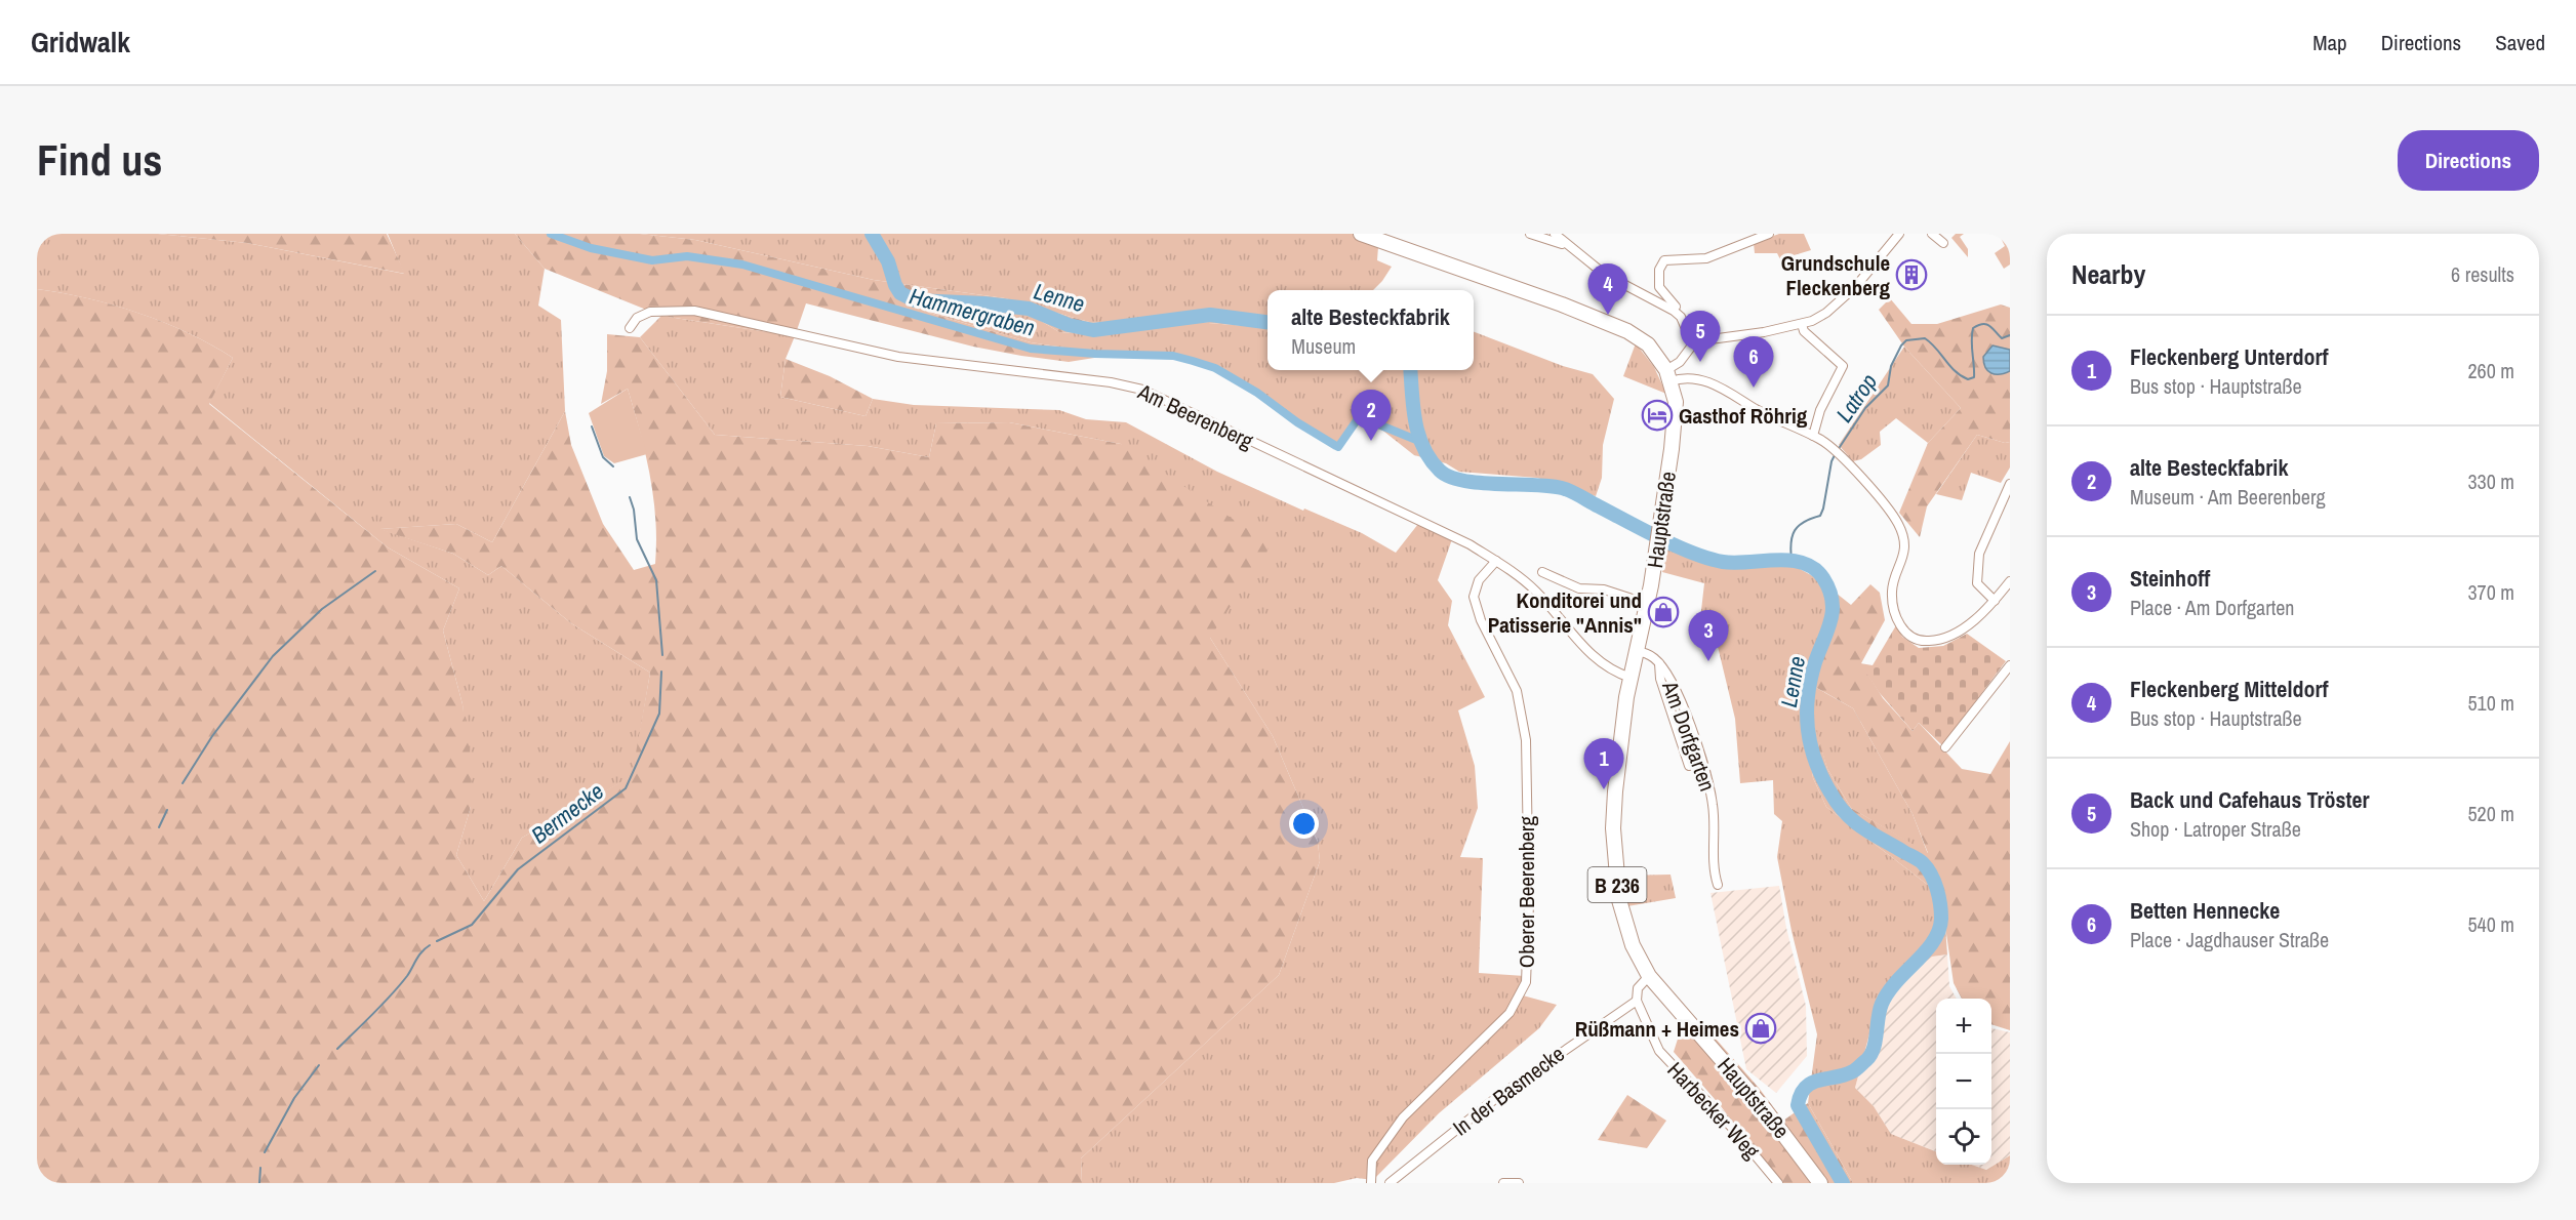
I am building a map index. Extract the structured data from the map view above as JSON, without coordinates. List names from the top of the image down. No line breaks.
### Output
{"streets":{"main road":["Hauptstraße","B 236"],"street":["Am Beerenberg","Am Dorfgarten","Oberer Beerenberg","In der Basmecke","Harbecker Weg"]},"crossings":[["Am Beerenberg","Hauptstraße"],["Am Beerenberg","Oberer Beerenberg"],["Hauptstraße","Am Dorfgarten"],["Hauptstraße","In der Basmecke"],["In der Basmecke","Harbecker Weg"]],"water":["Lenne","Hammergraben","Latrop","Bermecke"],"places":{"building":["Grundschule Fleckenberg"],"hotel":["Gasthof Röhrig"],"shop":["Konditorei und Patisserie \"Annis\"","Rüßmann + Heimes"]},"page":{"header":"Gridwalk","nav":["Map","Directions","Saved"],"buttons":"Directions","title":"Find us","heading":["Nearby","6 results"],"pins":["4","5","6","2","3","1"],"popup":["alte Besteckfabrik","Museum"],"list":[{"mark":"1","name":"Fleckenberg Unterdorf","note":"Bus stop · Hauptstraße","value":"260 m"},{"mark":"2","name":"alte Besteckfabrik","note":"Museum · Am Beerenberg","value":"330 m"},{"mark":"3","name":"Steinhoff","note":"Place · Am Dorfgarten","value":"370 m"},{"mark":"4","name":"Fleckenberg Mitteldorf","note":"Bus stop · Hauptstraße","value":"510 m"},{"mark":"5","name":"Back und Cafehaus Tröster","note":"Shop · Latroper Straße","value":"520 m"},{"mark":"6","name":"Betten Hennecke","note":"Place · Jagdhauser Straße","value":"540 m"}],"map_buttons":["+","−"]}}
